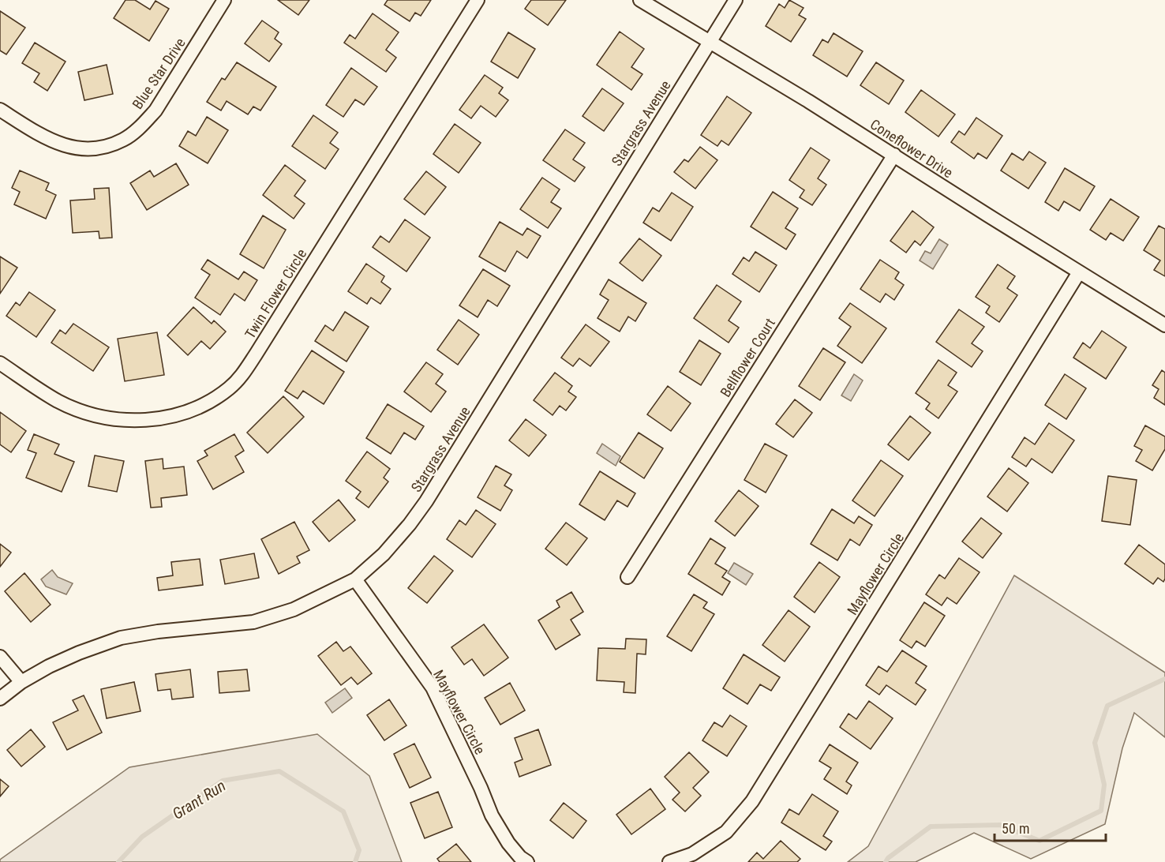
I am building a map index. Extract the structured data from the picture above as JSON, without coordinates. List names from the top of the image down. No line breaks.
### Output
{"streets":{"street":["Blue Star Drive","Stargrass Avenue","Coneflower Drive","Twin Flower Circle","Bellflower Court","Mayflower Circle"]},"crossings":[["Stargrass Avenue","Coneflower Drive"],["Stargrass Avenue","Mayflower Circle"],["Coneflower Drive","Bellflower Court"],["Coneflower Drive","Mayflower Circle"]],"water":["Grant Run"],"scale_bar":"50 m"}
